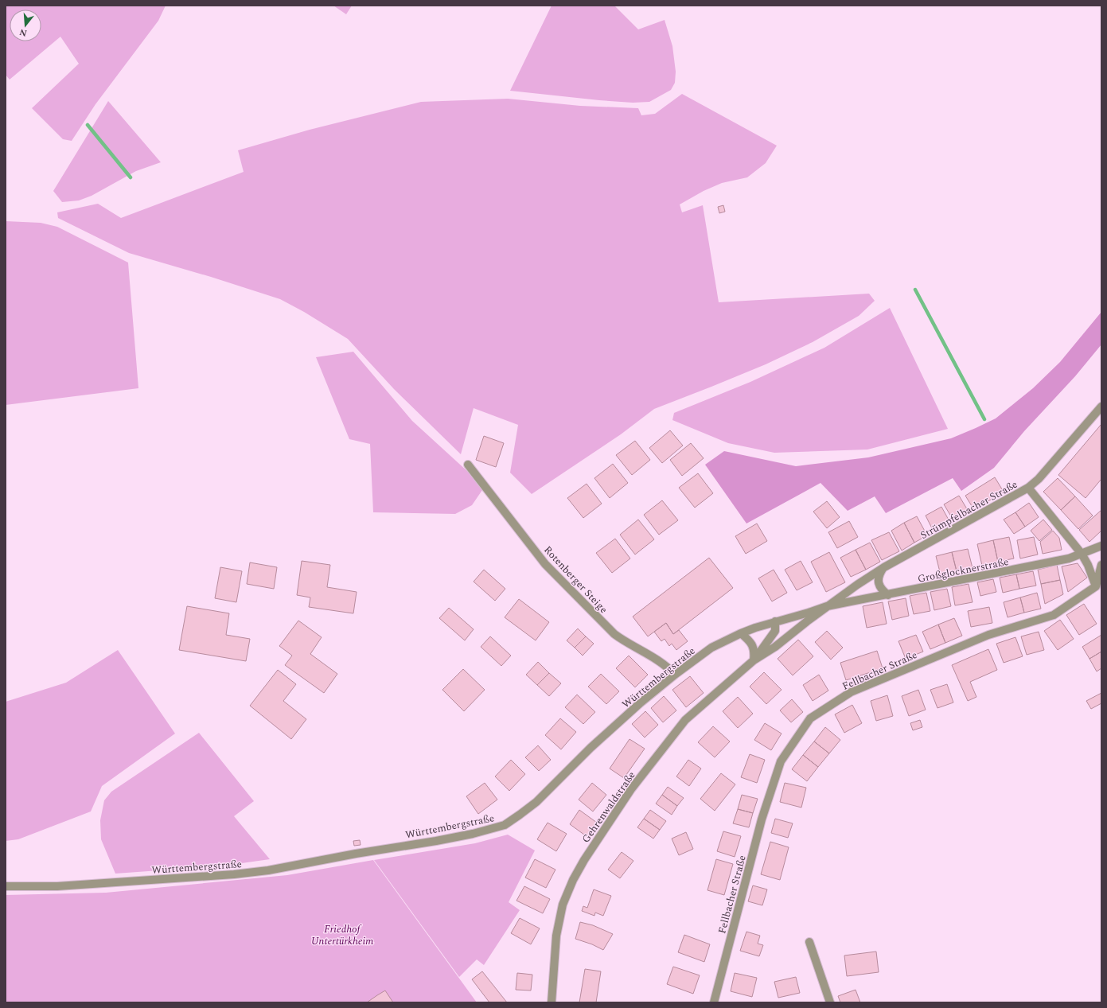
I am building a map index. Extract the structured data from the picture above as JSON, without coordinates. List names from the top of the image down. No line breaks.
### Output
{"streets":{"street":["Strümpfelbacher Straße","Großglocknerstraße","Rotenberger Steige","Fellbacher Straße","Württembergstraße","Gehrenwaldstraße"]},"crossings":[["Strümpfelbacher Straße","Großglocknerstraße"],["Strümpfelbacher Straße","Württembergstraße"],["Strümpfelbacher Straße","Gehrenwaldstraße"],["Großglocknerstraße","Württembergstraße"],["Großglocknerstraße","Gehrenwaldstraße"],["Rotenberger Steige","Württembergstraße"],["Württembergstraße","Gehrenwaldstraße"]],"parks":["Friedhof Untertürkheim"],"north":"bottom"}
